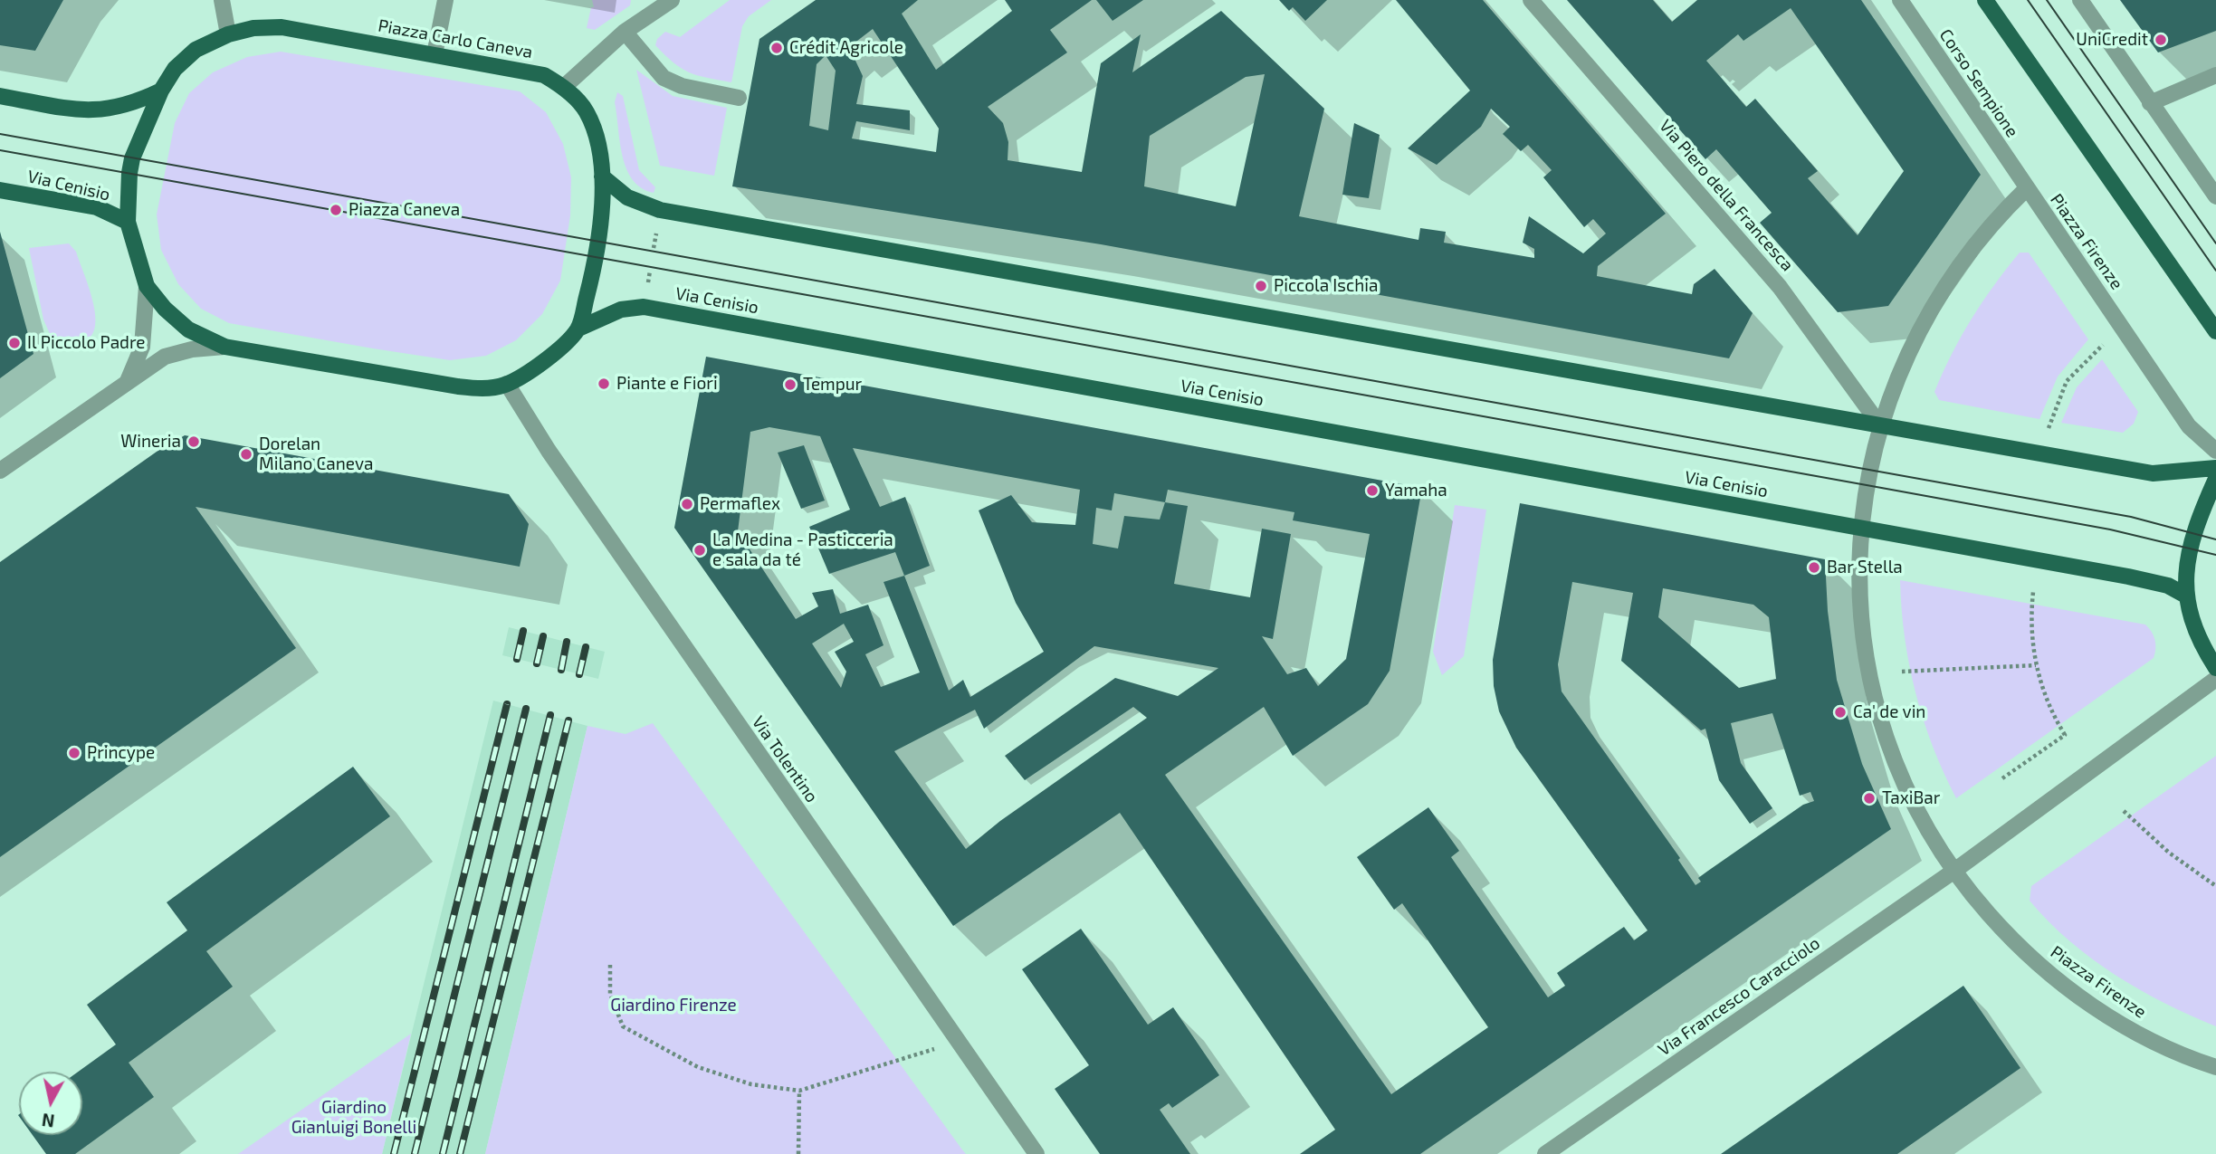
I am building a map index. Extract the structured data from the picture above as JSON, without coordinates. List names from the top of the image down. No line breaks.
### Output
{"streets":{"main road":["Piazza Carlo Caneva","Via Cenisio"],"street":["Corso Sempione","Via Piero della Francesca","Piazza Firenze","Via Tolentino","Via Francesco Caracciolo"]},"crossings":[["Piazza Carlo Caneva","Via Cenisio"],["Piazza Carlo Caneva","Via Tolentino"],["Corso Sempione","Piazza Firenze"],["Via Cenisio","Piazza Firenze"],["Via Piero della Francesca","Piazza Firenze"],["Piazza Firenze","Via Francesco Caracciolo"]],"parks":["Giardino Firenze","Giardino Gianluigi Bonelli"],"places":["UniCredit","Crédit Agricole","Piazza Caneva","Piccola Ischia","Il Piccolo Padre","Piante e Fiori","Tempur","Wineria","Dorelan Milano Caneva","Yamaha","Permaflex","La Medina - Pasticceria e sala da té","Bar Stella","Ca' de vin","Princype","TaxiBar"],"north":"bottom"}
